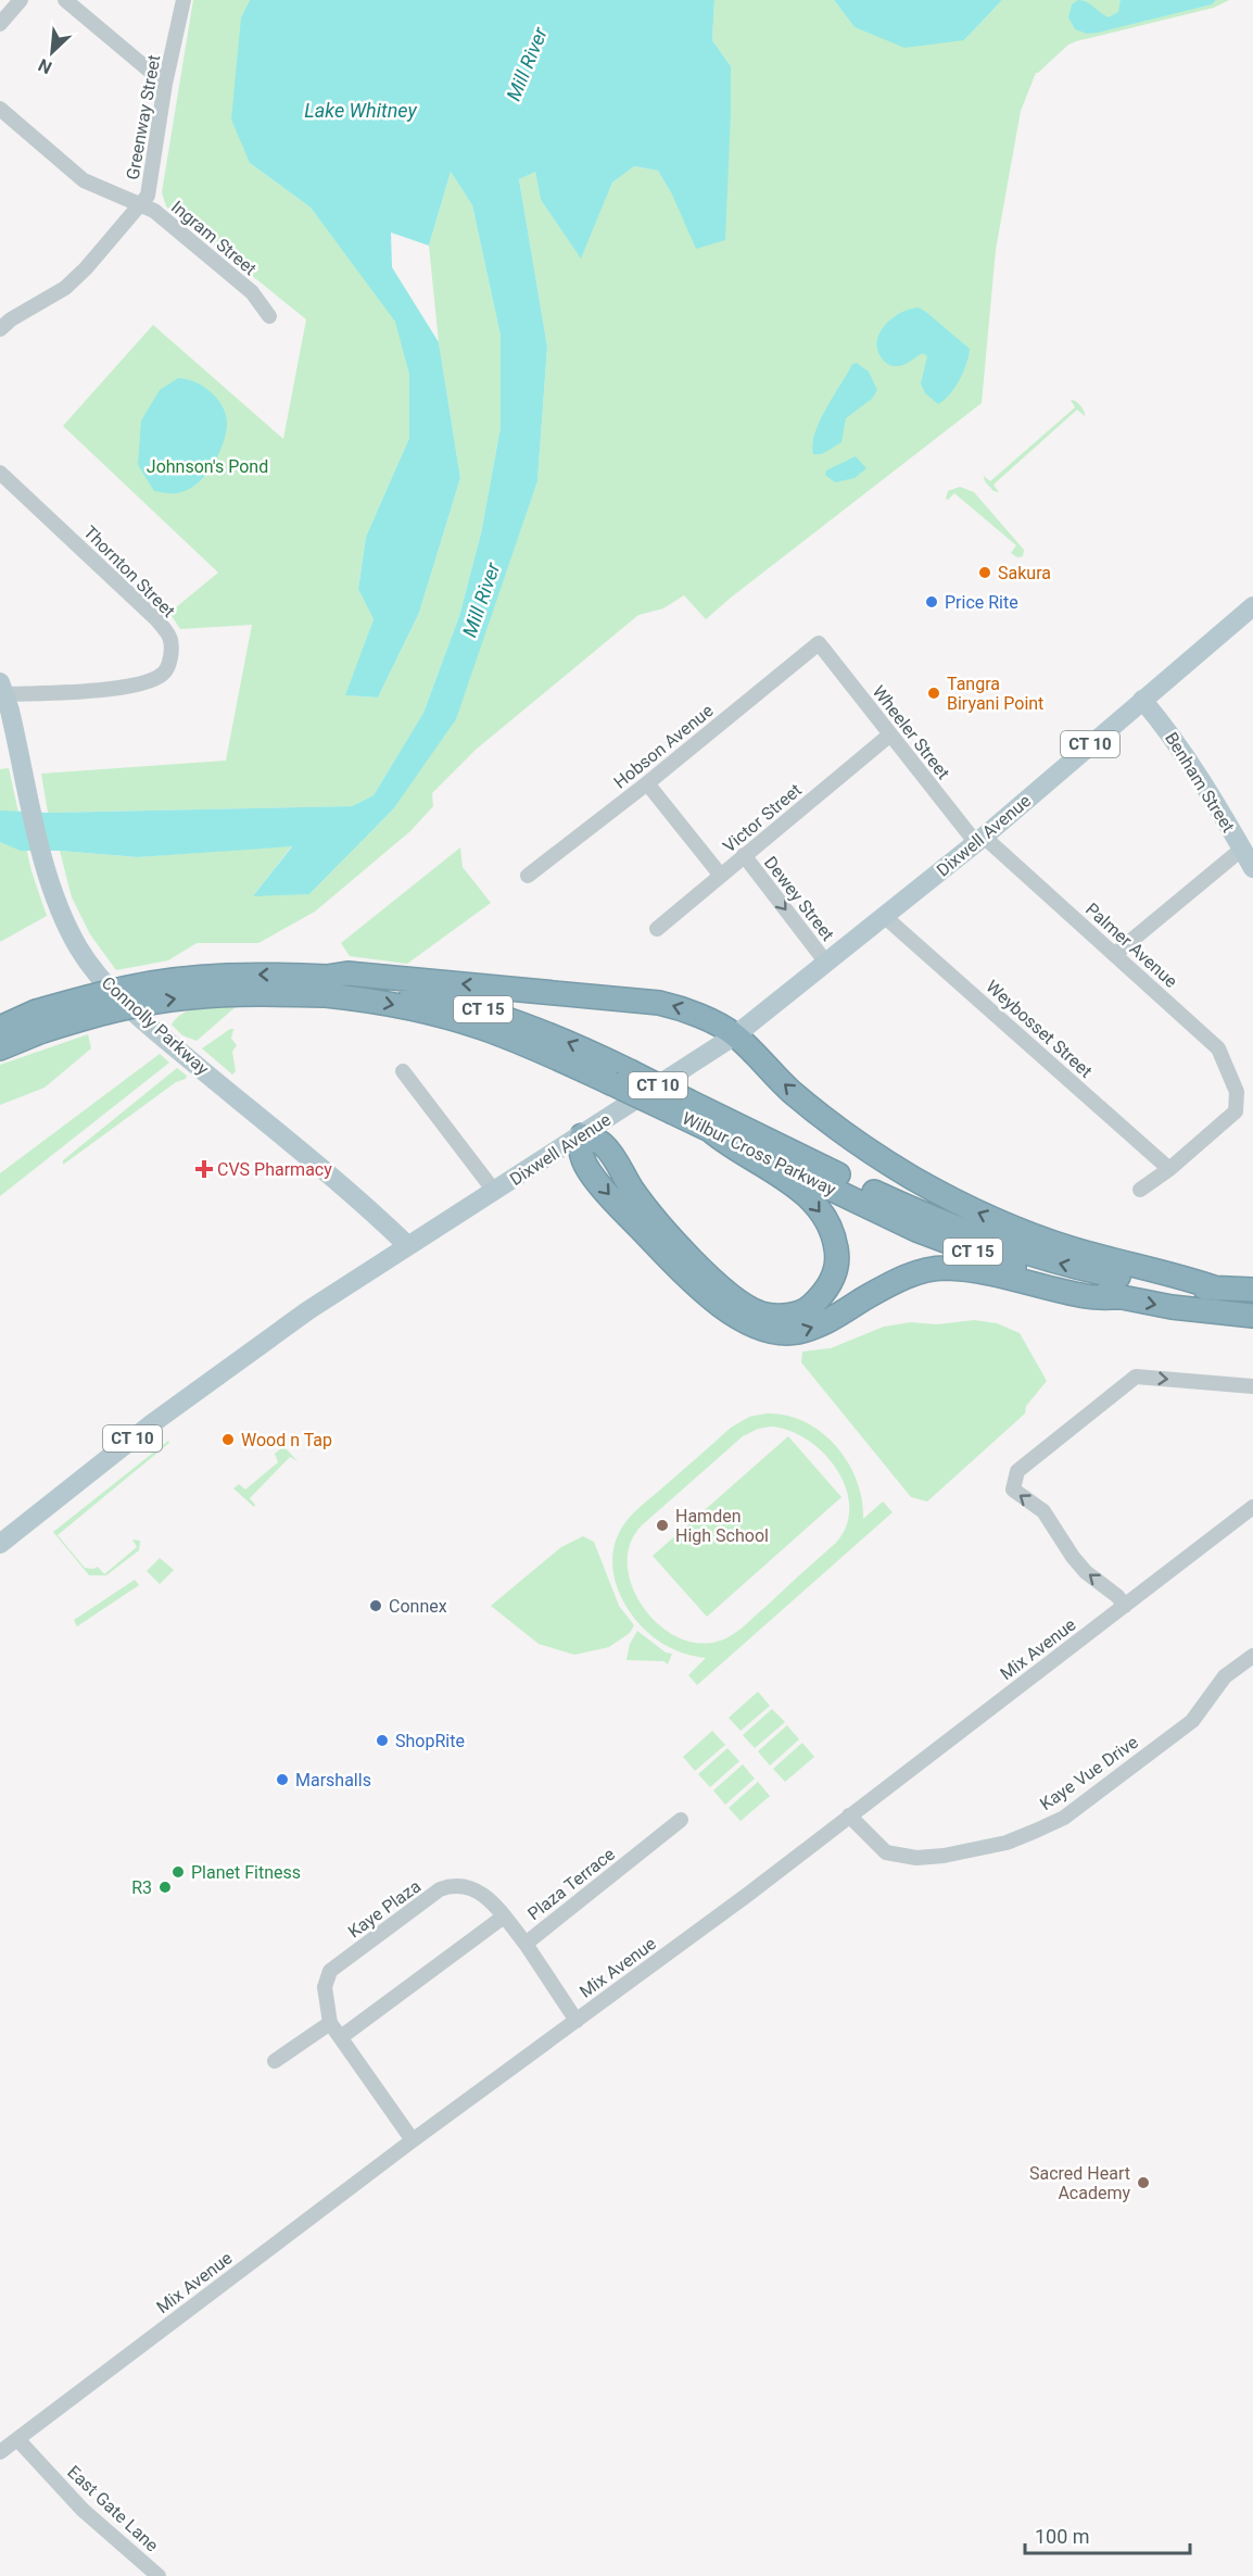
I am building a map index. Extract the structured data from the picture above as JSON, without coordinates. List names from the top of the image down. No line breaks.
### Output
{"streets":{"highway":["CT 15","Wilbur Cross Parkway"],"main road":["CT 10","Benham Street","Dixwell Avenue","Connolly Parkway"],"street":["Greenway Street","Ingram Street","Thornton Street","Wheeler Street","Hobson Avenue","Victor Street","Dewey Street","Palmer Avenue","Weybosset Street","Mix Avenue","Kaye Vue Drive","Plaza Terrace","Kaye Plaza","East Gate Lane"]},"crossings":[["Greenway Street","Ingram Street"],["Thornton Street","Connolly Parkway"],["Wheeler Street","Hobson Avenue"],["Wheeler Street","Victor Street"],["Wheeler Street","Dixwell Avenue"],["Wheeler Street","Palmer Avenue"],["Benham Street","Dixwell Avenue"],["Victor Street","Dewey Street"],["Dixwell Avenue","Dewey Street"],["Dixwell Avenue","Palmer Avenue"],["Dixwell Avenue","Connolly Parkway"],["Dixwell Avenue","Weybosset Street"],["Palmer Avenue","Weybosset Street"],["Mix Avenue","Kaye Vue Drive"],["Mix Avenue","Plaza Terrace"],["Mix Avenue","East Gate Lane"],["Plaza Terrace","Kaye Plaza"]],"one_way":["Dewey Street"],"water":["Mill River","Lake Whitney"],"parks":["Johnson's Pond"],"places":{"other":["Sakura","Price Rite","Tangra Biryani Point","Wood n Tap","Hamden High School","Connex","ShopRite","Marshalls","Planet Fitness","R3","Sacred Heart Academy"],"health":["CVS Pharmacy"]},"scale_bar":"100 m","north":"bottom left"}
